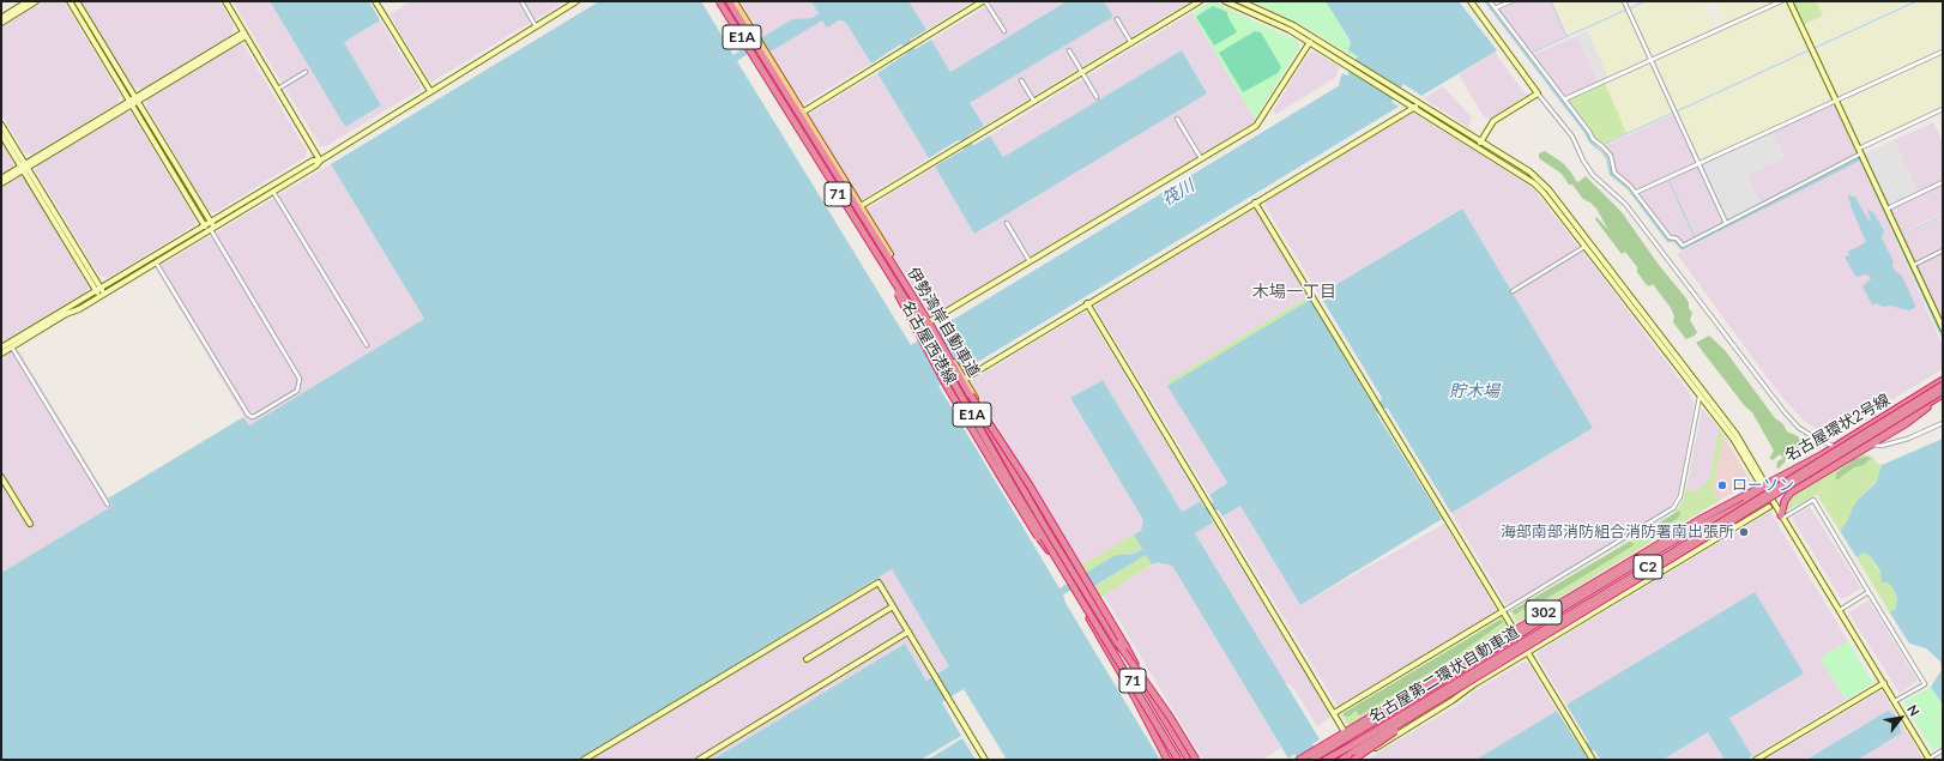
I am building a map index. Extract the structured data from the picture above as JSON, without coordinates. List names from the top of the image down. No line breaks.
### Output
{"streets":{"highway":["E1A","伊勢湾岸自動車道","名古屋環状2号線","C2","302","名古屋第二環状自動車道"],"main road":["71","名古屋西港線"]},"crossings":[["伊勢湾岸自動車道","名古屋西港線"],["名古屋環状2号線","名古屋第二環状自動車道"]],"districts":["木場一丁目"],"water":["筏川","貯木場"],"places":["ローソン","海部南部消防組合消防署南出張所"],"north":"top right"}
